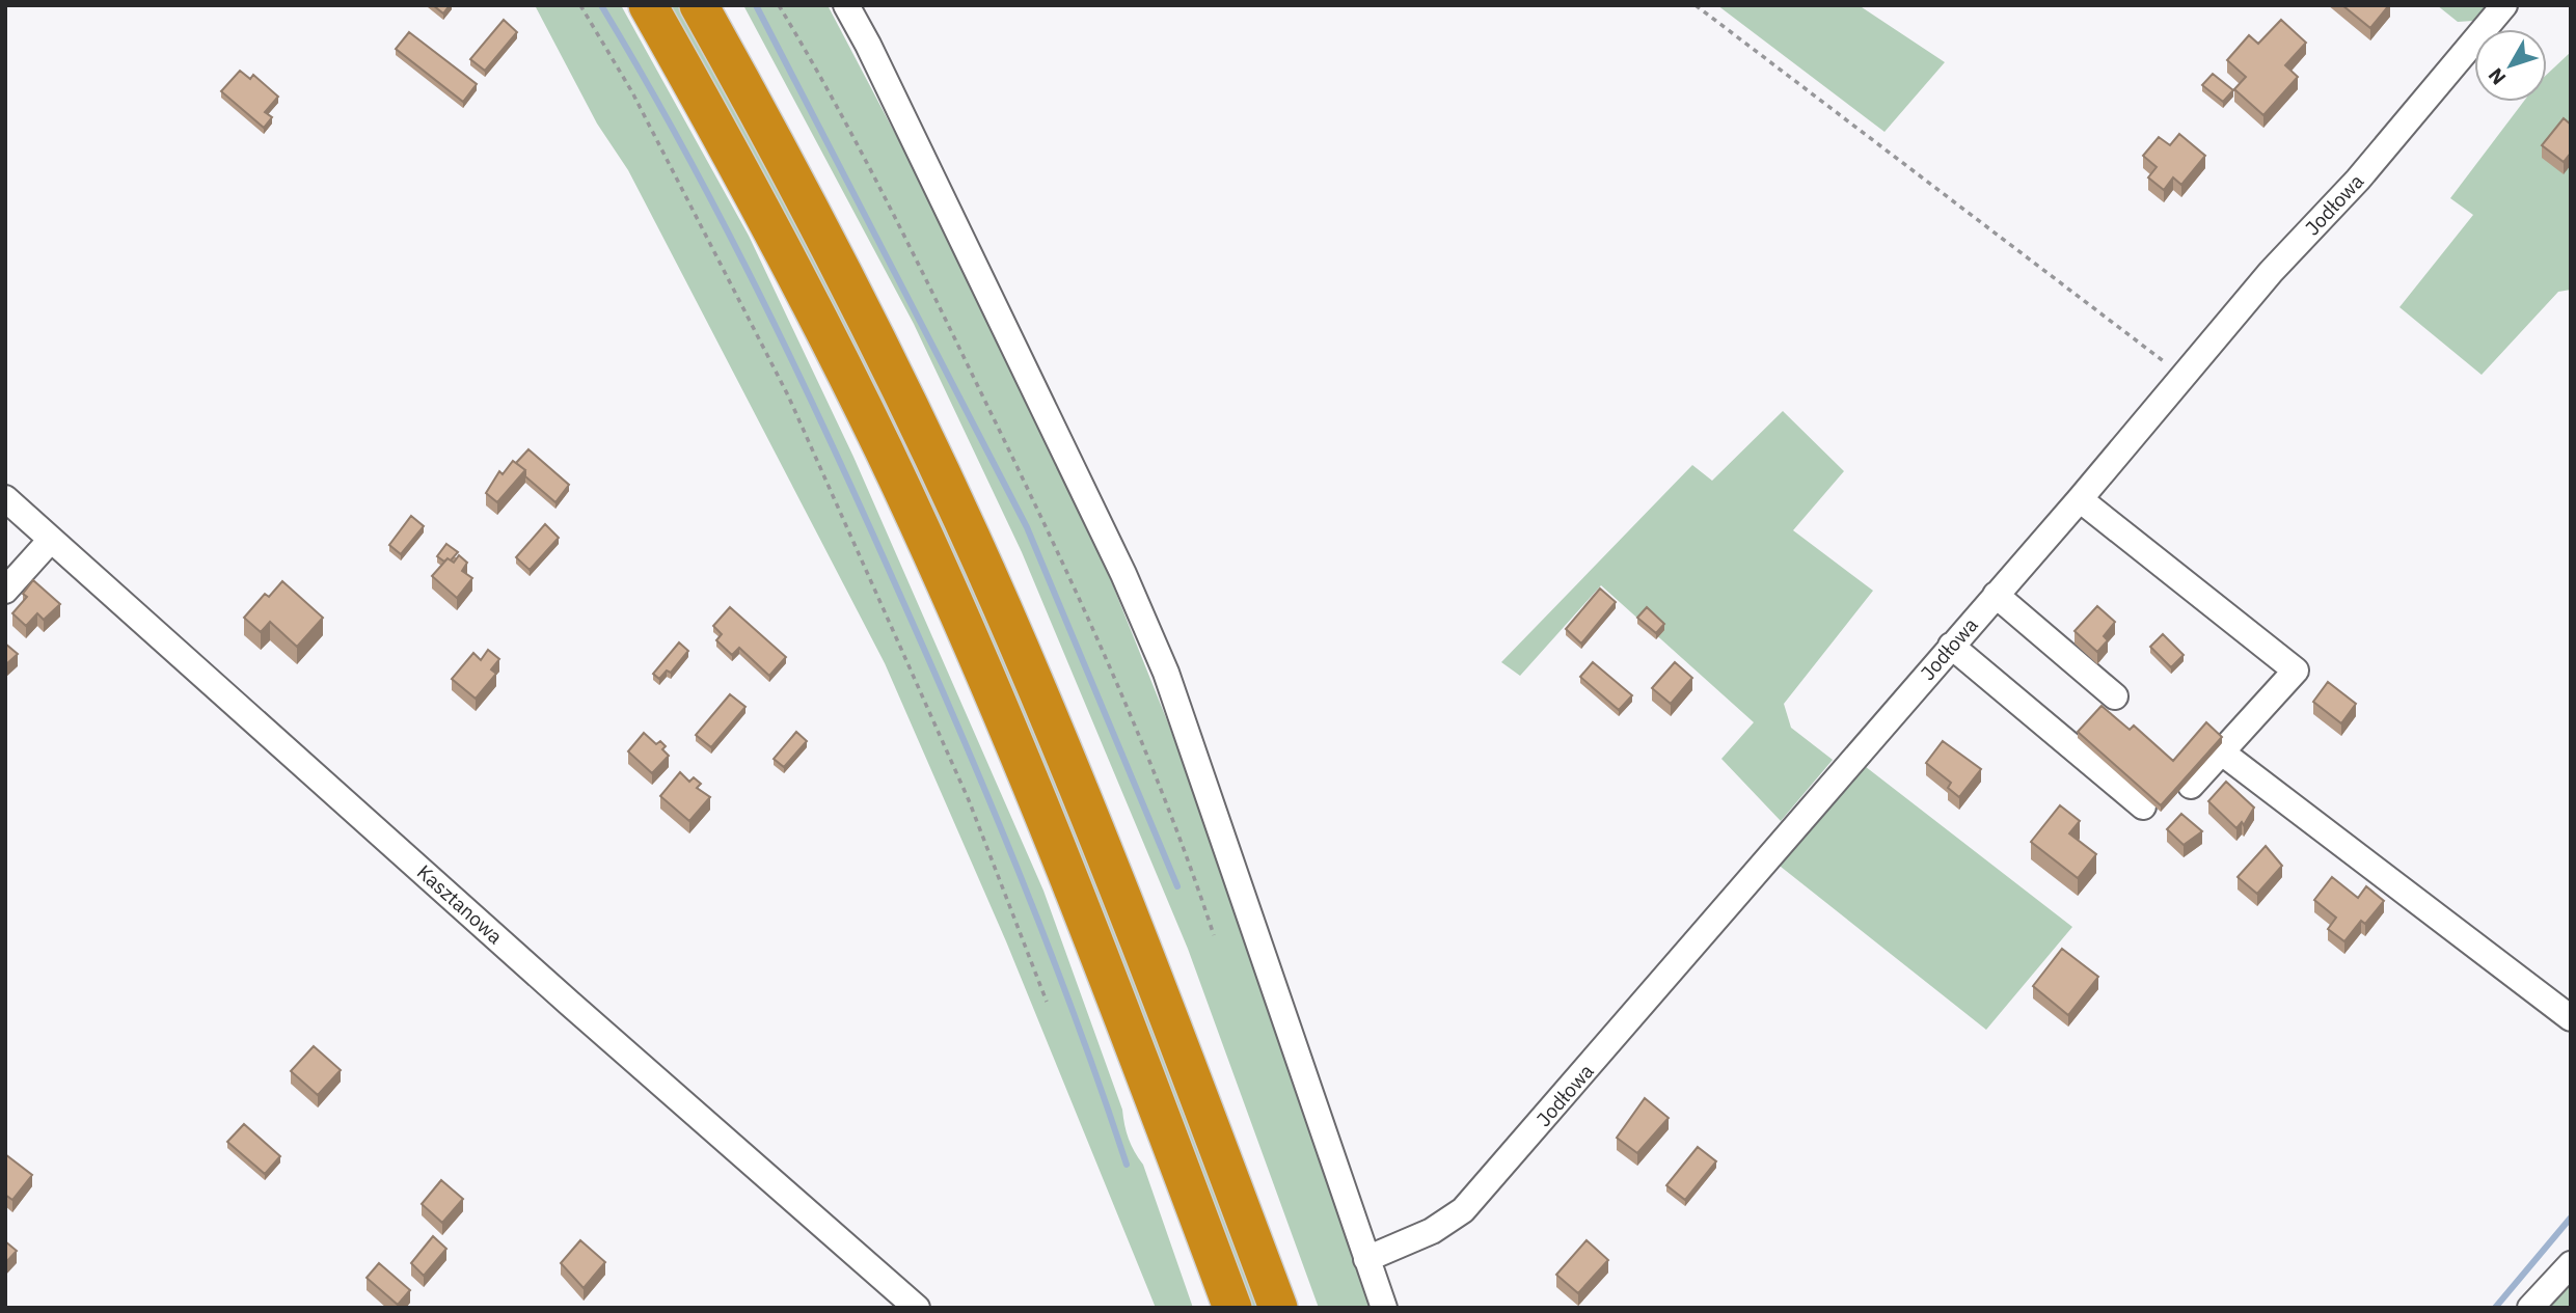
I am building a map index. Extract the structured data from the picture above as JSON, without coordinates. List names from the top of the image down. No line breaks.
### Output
{"streets":{"street":["Jodłowa","Kasztanowa"]},"north":"bottom left"}
